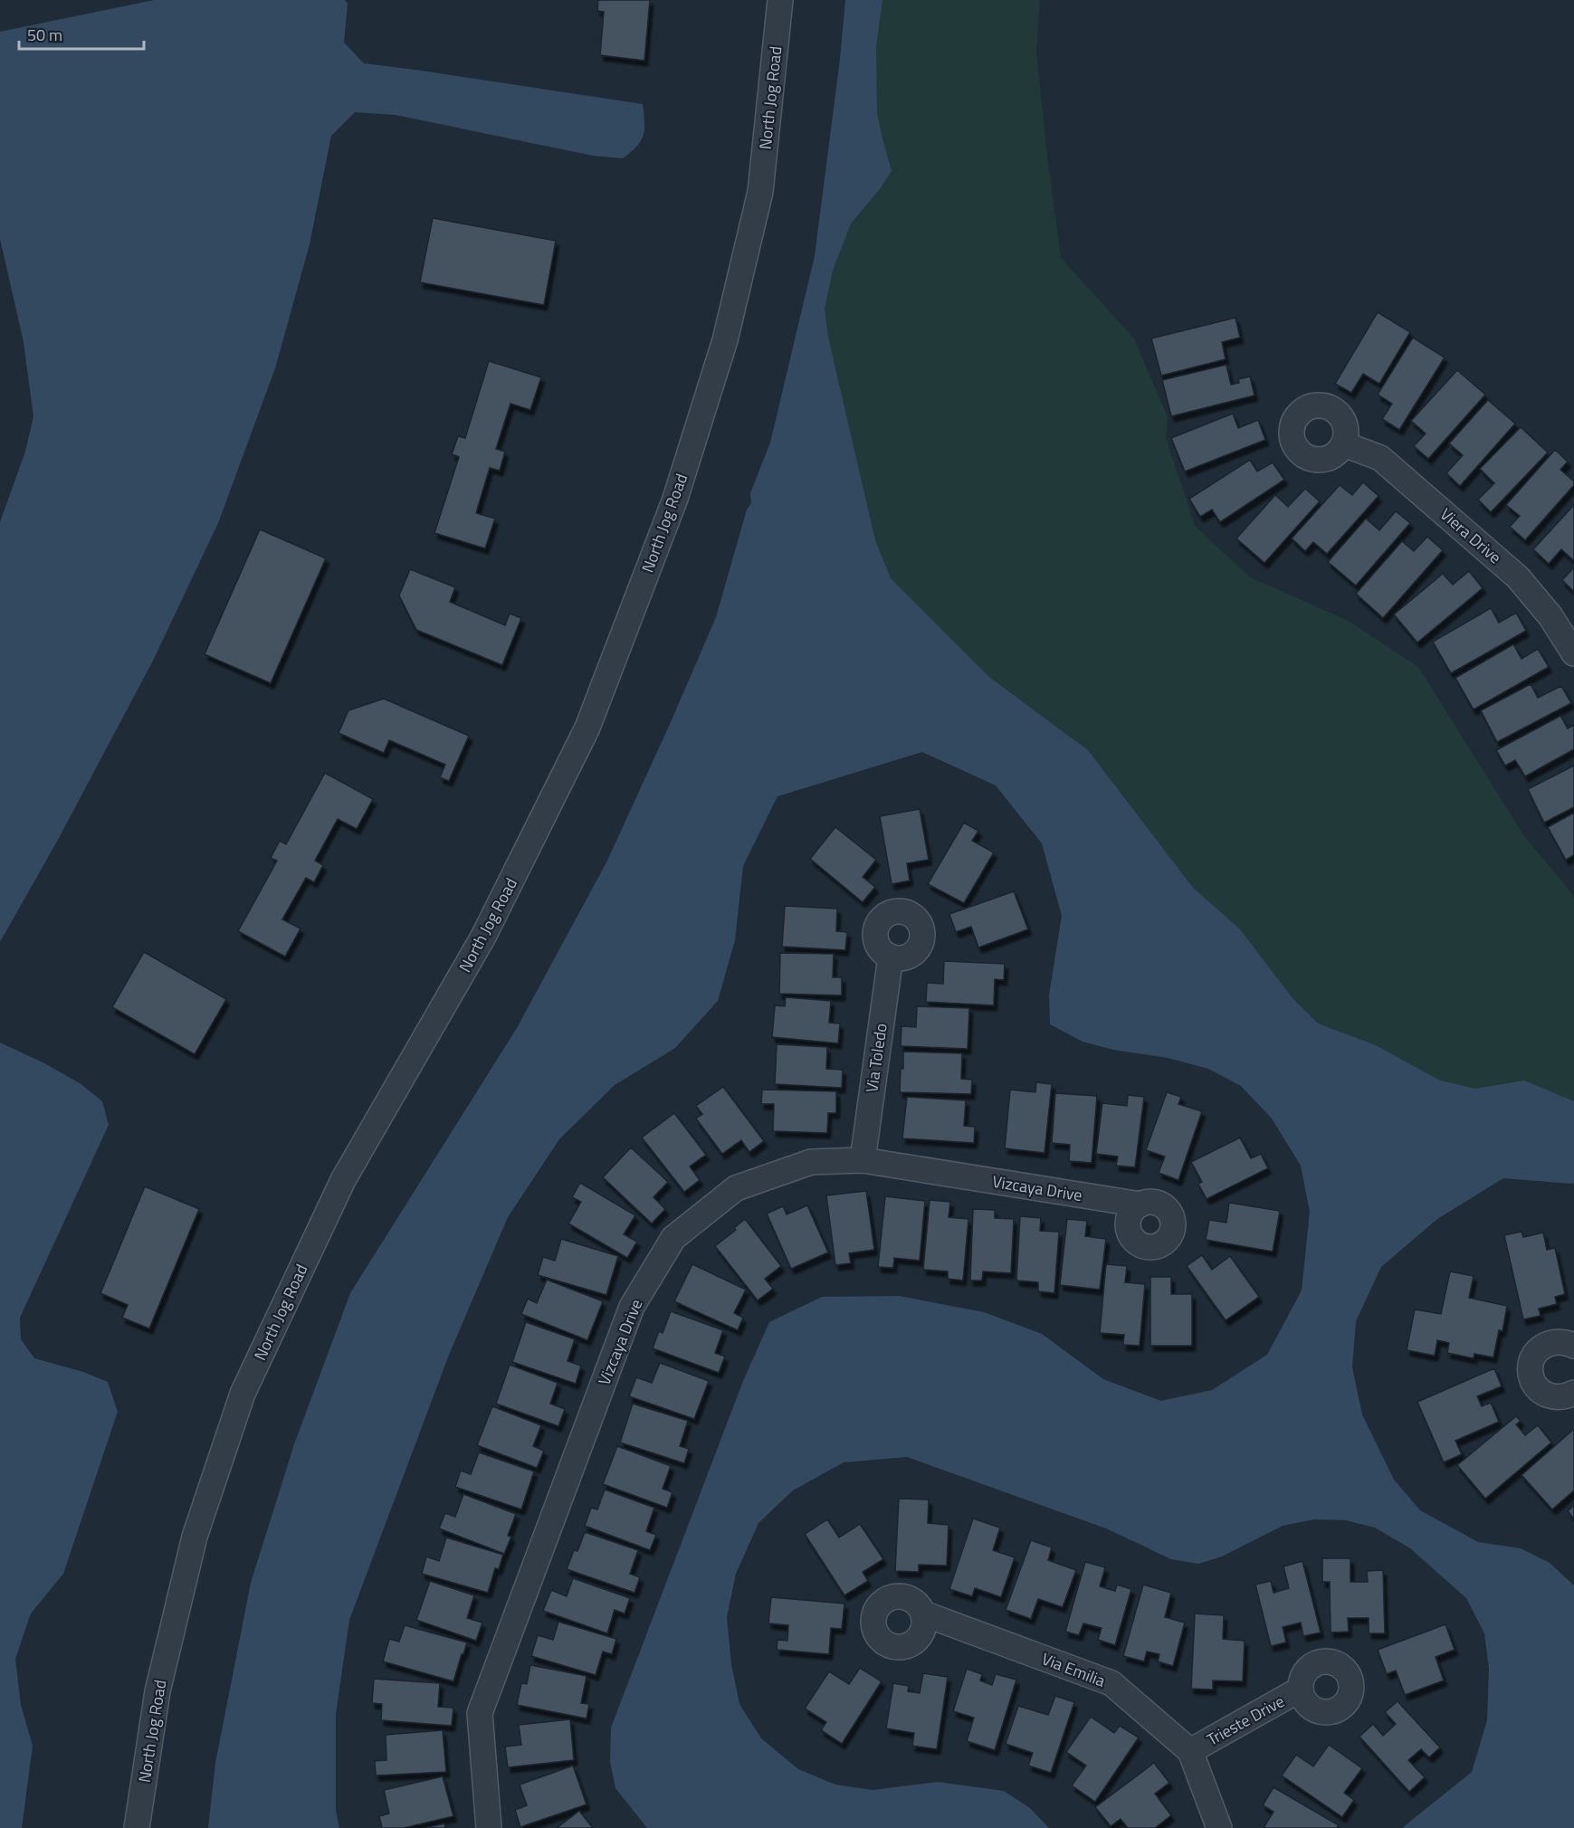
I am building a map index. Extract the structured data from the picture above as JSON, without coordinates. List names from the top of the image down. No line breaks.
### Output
{"streets":{"street":["North Jog Road","Viera Drive","Via Toledo","Vizcaya Drive","Via Emilia","Trieste Drive"]},"crossings":[["Via Toledo","Vizcaya Drive"],["Via Emilia","Trieste Drive"]],"scale_bar":"50 m"}
